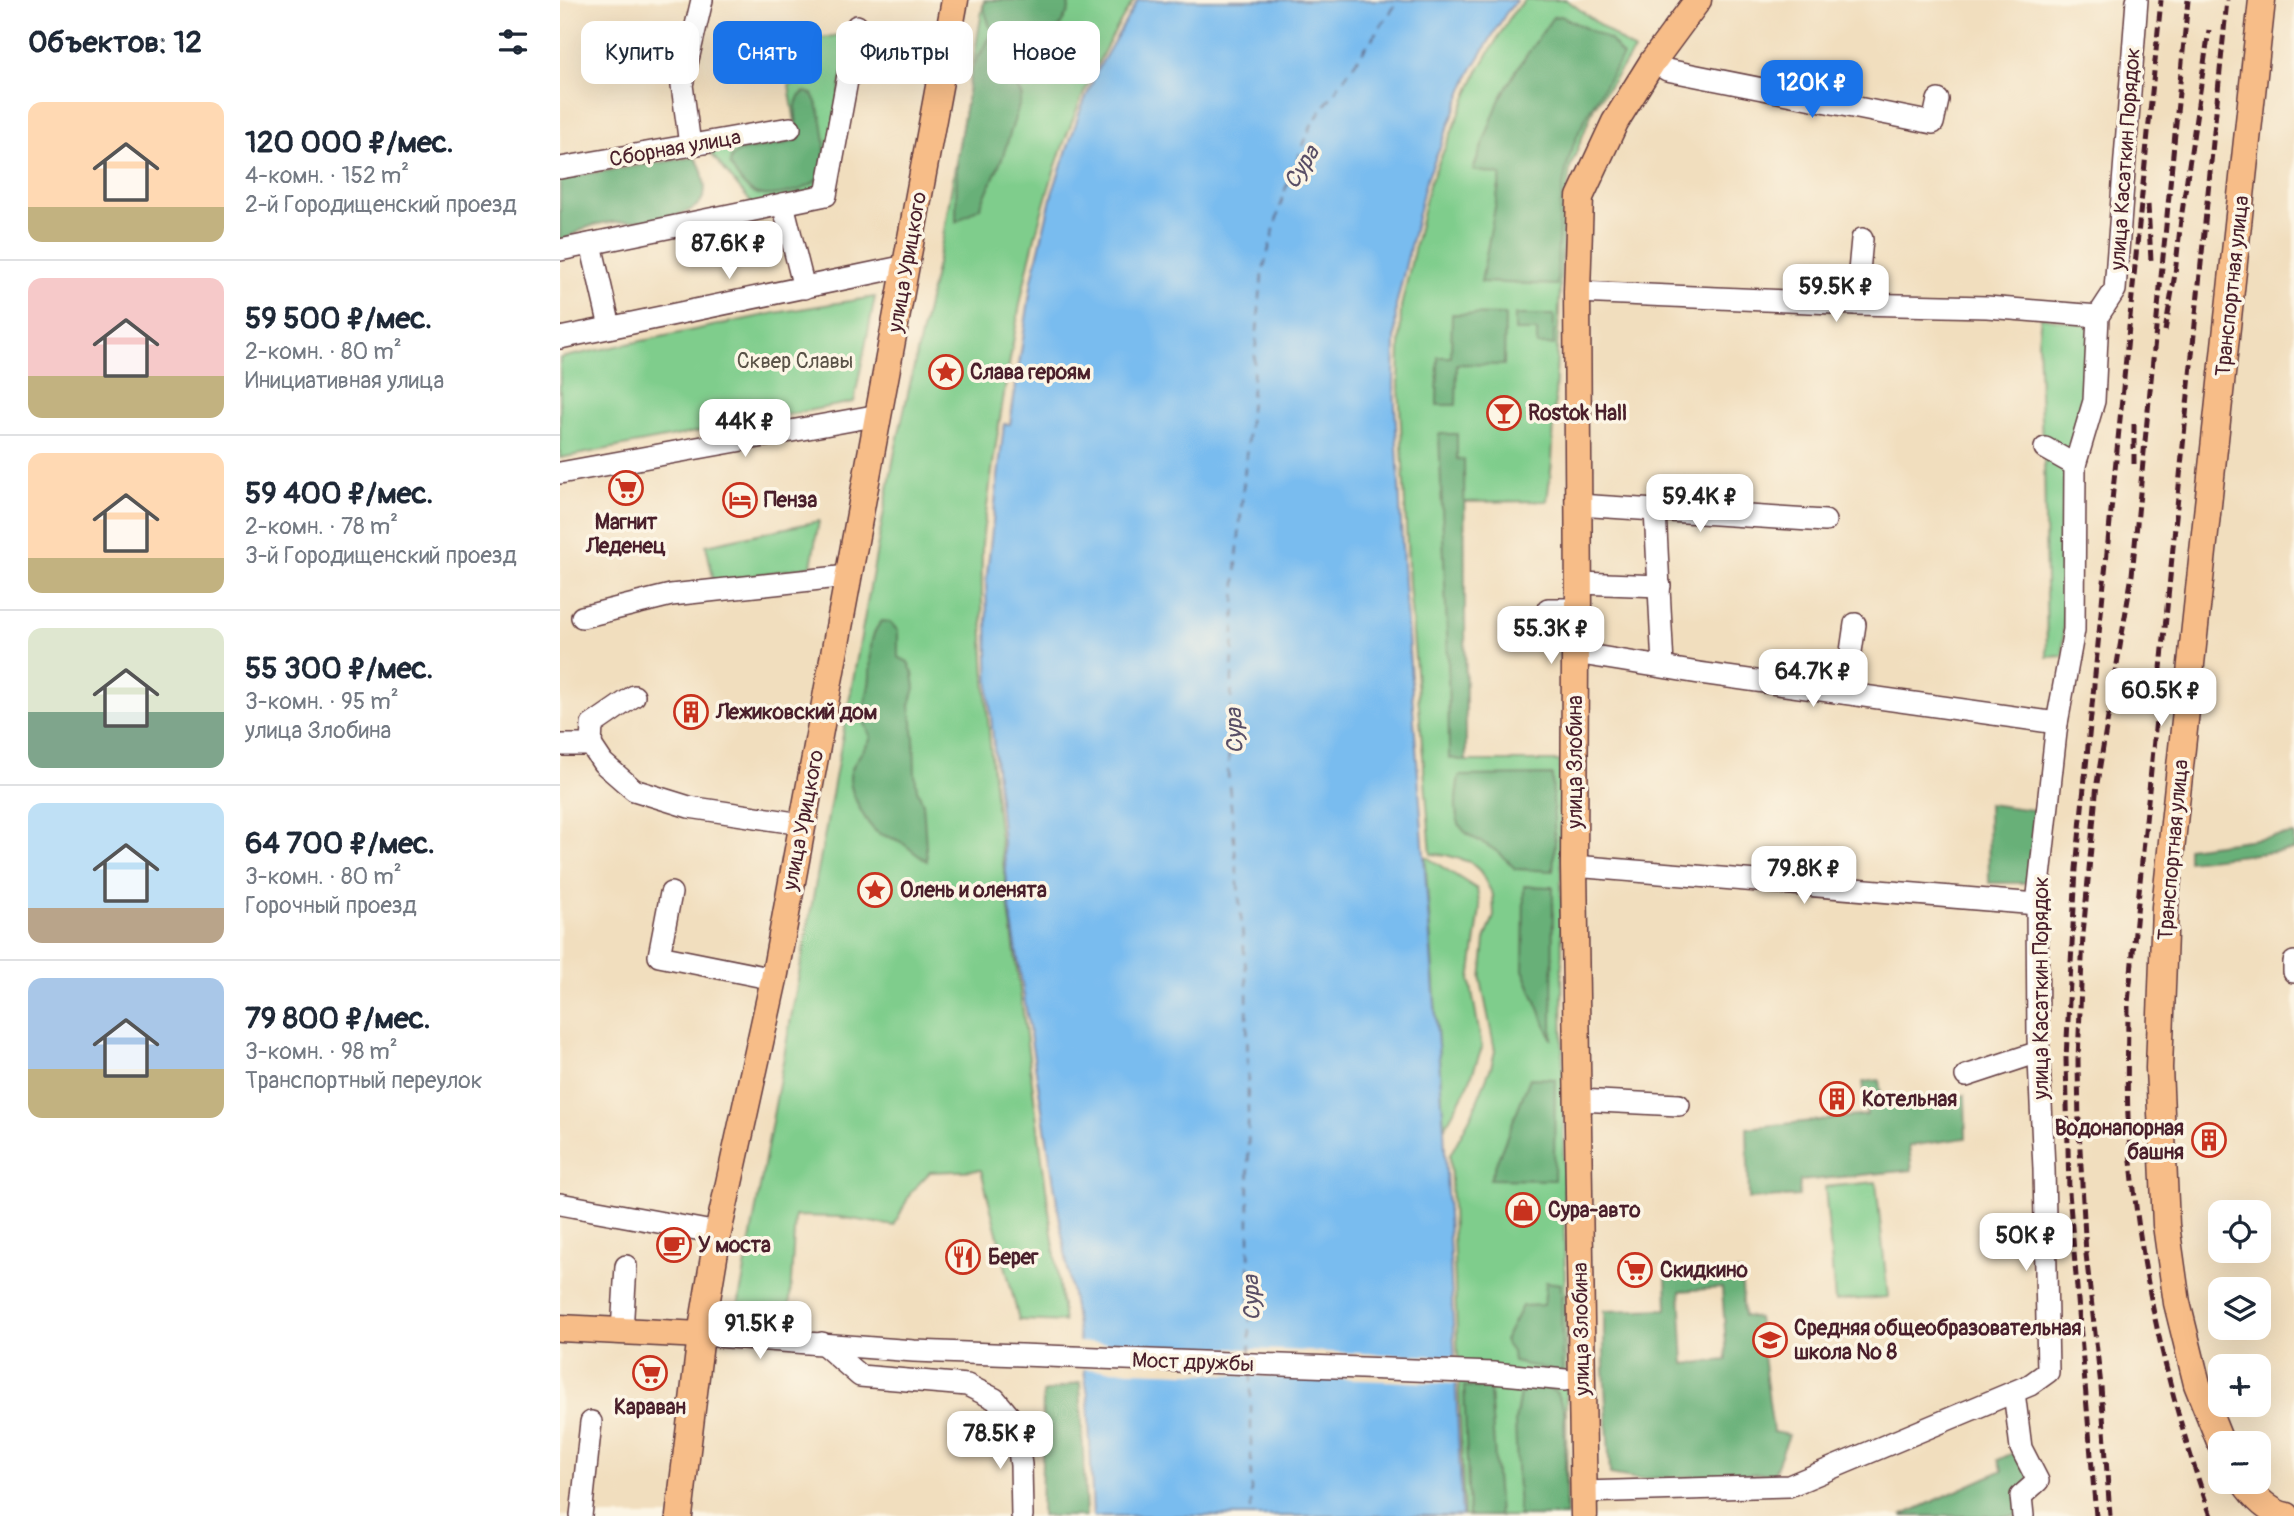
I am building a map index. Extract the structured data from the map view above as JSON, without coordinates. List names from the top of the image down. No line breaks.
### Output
{"streets":{"main road":["улица Урицкого","Транспортная улица","улица Злобина"],"street":["Сборная улица","улица Касаткин Порядок","Мост дружбы"]},"crossings":[["улица Касаткин Порядок","улица Злобина"],["улица Урицкого","Мост дружбы"]],"water":["Сура"],"parks":["Сквер Славы"],"places":{"place":["Слава героям","Олень и оленята"],"bar":["Rostok Hall"],"supermarket":["Магнит Леденец","Скидкино","Караван"],"hotel":["Пенза"],"building":["Лежиковский дом","Котельная","Водонапорная башня"],"shop":["Сура-авто"],"cafe":["У моста"],"restaurant":["Берег"],"school or university":["Средняя общеобразовательная школа № 8"]},"page":{"heading":"Объектов: 12","chip":["Купить","Снять","Фильтры","Новое"],"price":["120K ₽","87.6K ₽","59.5K ₽","44K ₽","59.4K ₽","55.3K ₽","64.7K ₽","60.5K ₽","79.8K ₽","50K ₽","91.5K ₽","78.5K ₽"],"list":[{"name":"120 000 ₽/мес.","note":"4-комн. · 152 m² · 2-й Городищенский проезд"},{"name":"59 500 ₽/мес.","note":"2-комн. · 80 m² · Инициативная улица"},{"name":"59 400 ₽/мес.","note":"2-комн. · 78 m² · 3-й Городищенский проезд"},{"name":"55 300 ₽/мес.","note":"3-комн. · 95 m² · улица Злобина"},{"name":"64 700 ₽/мес.","note":"3-комн. · 80 m² · Горочный проезд"},{"name":"79 800 ₽/мес.","note":"3-комн. · 98 m² · Транспортный переулок"}],"map_buttons":["+","−"]}}
